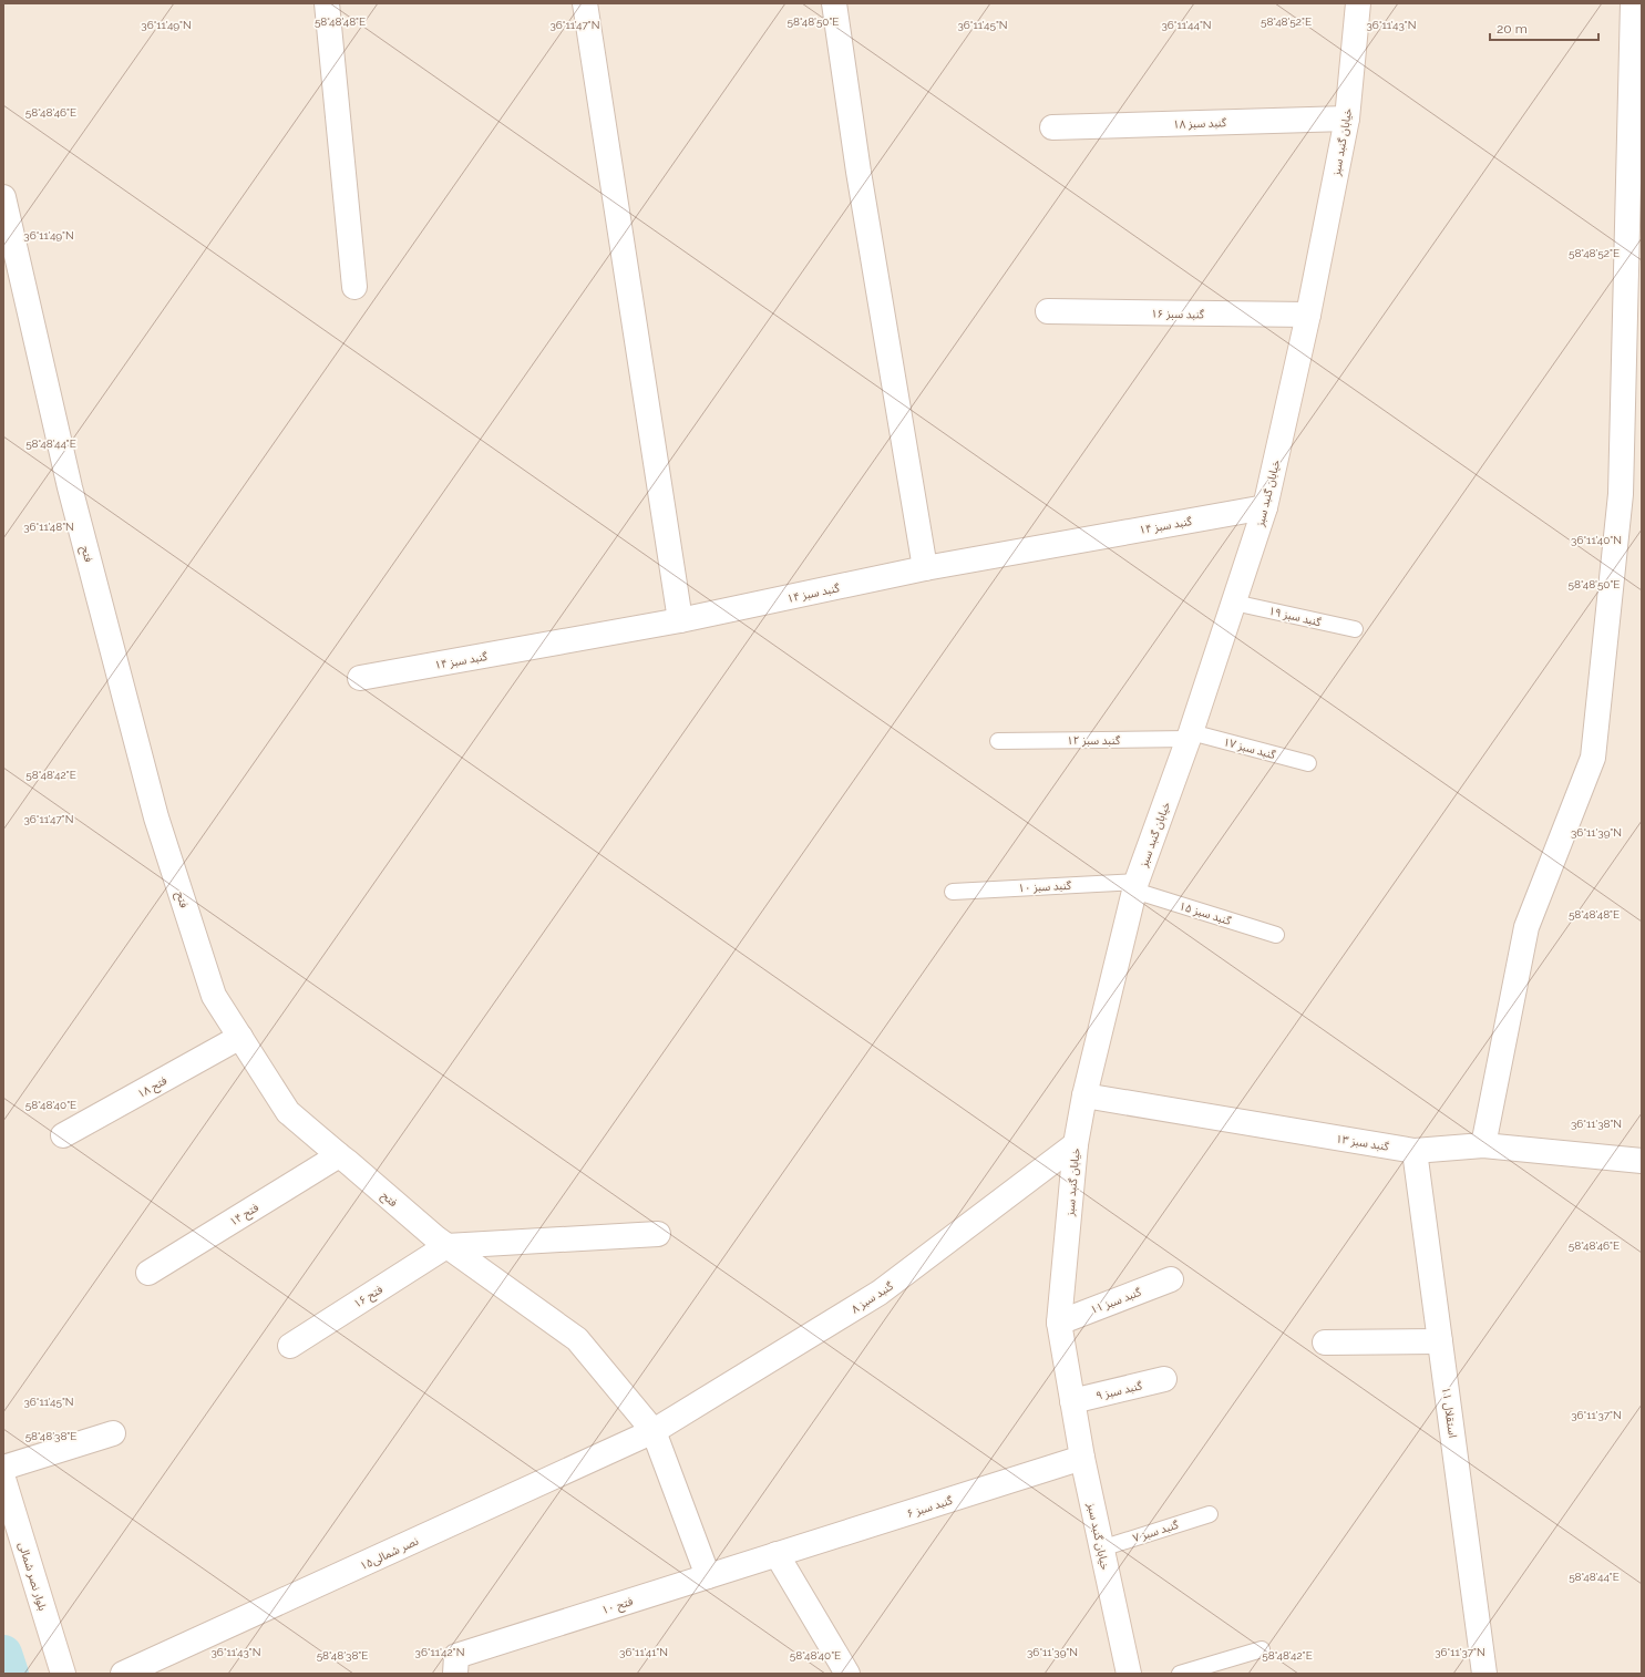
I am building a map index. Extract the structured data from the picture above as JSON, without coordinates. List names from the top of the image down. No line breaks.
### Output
{"streets":{"street":["گنبد سبز ۱۸","خیابان گنبد سبز","گنبد سبز ۱۶","گنبد سبز ۱۴","فتح","فتح ۱۸","گنبد سبز ۱۳","فتح ۱۴","فتح ۱۶","گنبد سبز ۸","گنبد سبز ۱۱","گنبد سبز ۹","استقلال ۱۱","گنبد سبز ۶","نصر شمالی۱۵","بلوار نصر شمالی","فتح ۱۰"],"lane":["گنبد سبز ۱۹","گنبد سبز ۱۲","گنبد سبز ۱۷","گنبد سبز ۱۰","گنبد سبز ۱۵","گنبد سبز ۷"]},"crossings":[["گنبد سبز ۱۸","خیابان گنبد سبز"],["خیابان گنبد سبز","گنبد سبز ۱۶"],["خیابان گنبد سبز","گنبد سبز ۱۴"],["خیابان گنبد سبز","گنبد سبز ۱۹"],["خیابان گنبد سبز","گنبد سبز ۱۲"],["خیابان گنبد سبز","گنبد سبز ۱۷"],["خیابان گنبد سبز","گنبد سبز ۱۰"],["خیابان گنبد سبز","گنبد سبز ۱۵"],["خیابان گنبد سبز","گنبد سبز ۱۳"],["خیابان گنبد سبز","گنبد سبز ۸"],["خیابان گنبد سبز","گنبد سبز ۱۱"],["خیابان گنبد سبز","گنبد سبز ۹"],["خیابان گنبد سبز","گنبد سبز ۶"],["خیابان گنبد سبز","گنبد سبز ۷"],["فتح","فتح ۱۸"],["فتح","فتح ۱۴"],["فتح","فتح ۱۶"],["فتح","گنبد سبز ۸"],["فتح","نصر شمالی۱۵"],["فتح","فتح ۱۰"],["گنبد سبز ۱۲","گنبد سبز ۱۷"],["گنبد سبز ۱۰","گنبد سبز ۱۵"],["گنبد سبز ۱۳","استقلال ۱۱"],["گنبد سبز ۸","نصر شمالی۱۵"],["گنبد سبز ۶","فتح ۱۰"]],"scale_bar":"20 m","coordinates":["58°48'48\"E","58°48'50\"E","58°48'52\"E","36°11'49\"N","36°11'47\"N","36°11'45\"N","36°11'44\"N","36°11'43\"N","58°48'46\"E","58°48'44\"E","36°11'48\"N","36°11'40\"N","58°48'42\"E","36°11'39\"N","58°48'40\"E","36°11'38\"N","36°11'37\"N","58°48'38\"E","36°11'42\"N","36°11'41\"N"]}
